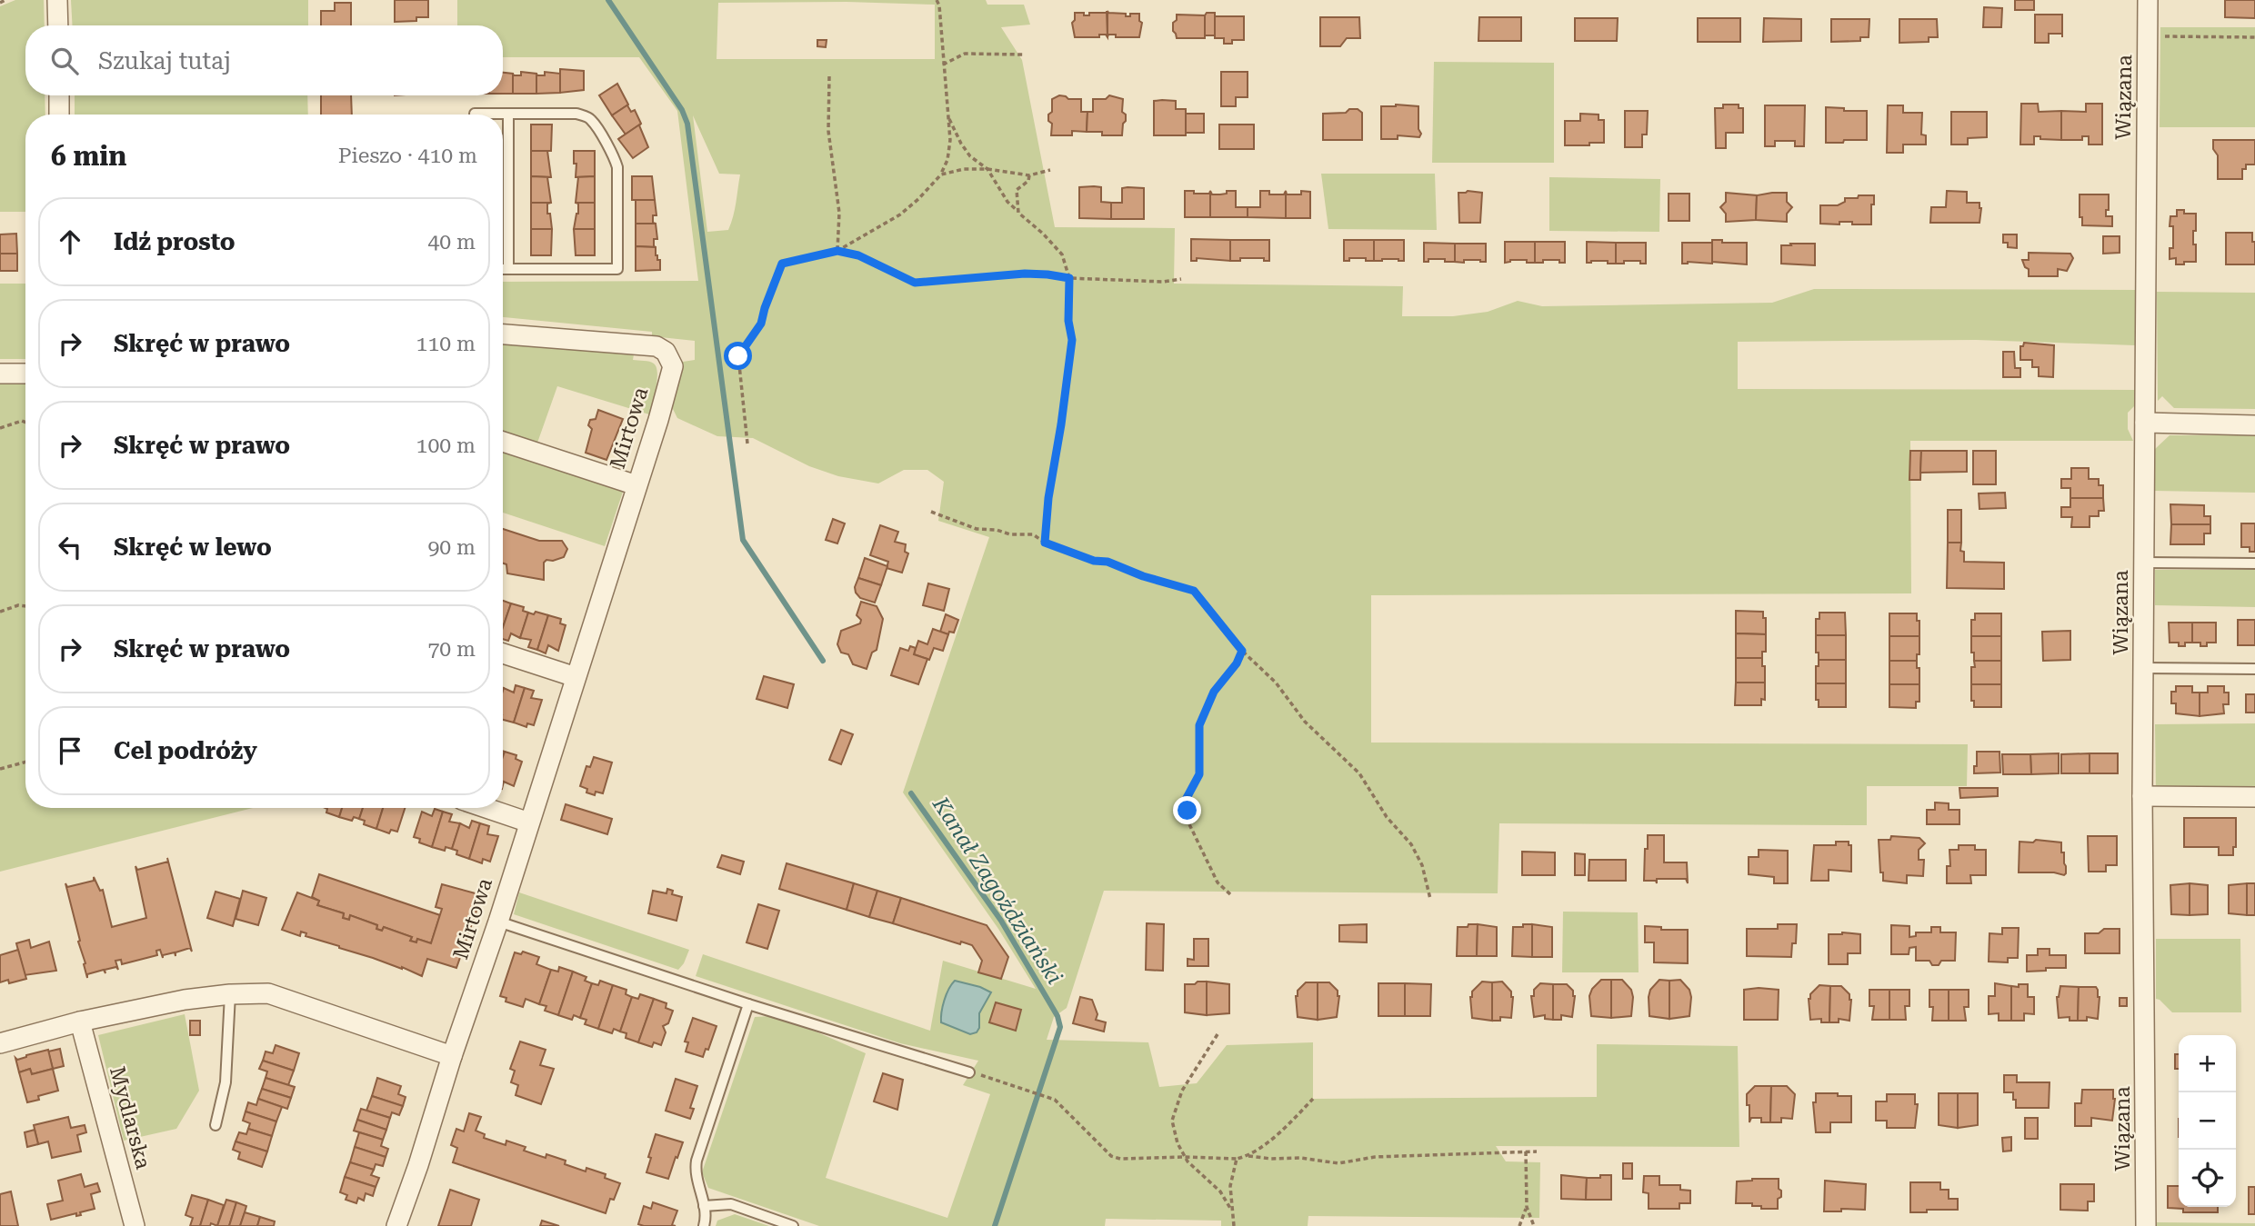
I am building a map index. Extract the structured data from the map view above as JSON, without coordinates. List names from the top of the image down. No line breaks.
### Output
{"streets":{"street":["Wiązana","Mirtowa","Mydlarska"]},"water":["Kanał Zagoździański"],"page":{"search":"Szukaj tutaj","heading":["6 min","Pieszo · 410 m"],"list":[["Idź prosto","40 m"],["Skręć w prawo","110 m"],["Skręć w prawo","100 m"],["Skręć w lewo","90 m"],["Skręć w prawo","70 m"],"Cel podróży"],"map_buttons":["+","−"]}}
